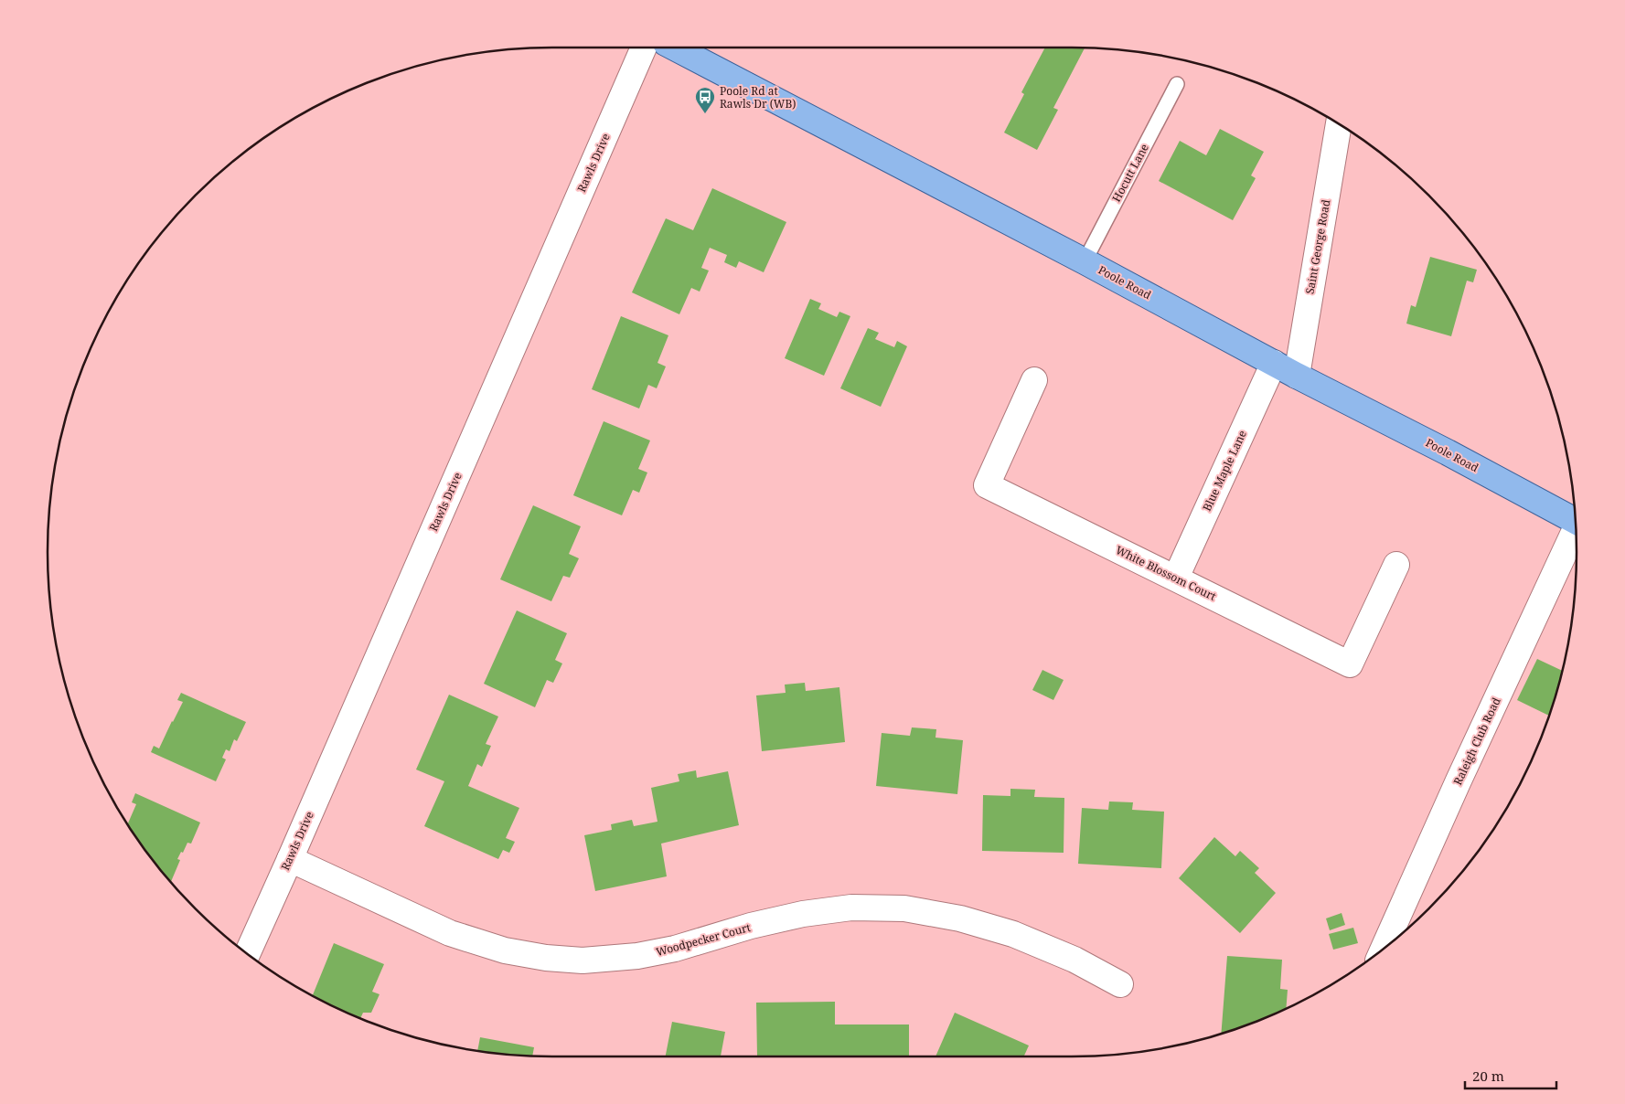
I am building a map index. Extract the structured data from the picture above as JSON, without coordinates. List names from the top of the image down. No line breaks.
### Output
{"streets":{"main road":["Poole Road"],"street":["Rawls Drive","Saint George Road","Blue Maple Lane","White Blossom Court","Raleigh Club Road","Woodpecker Court"],"lane":["Hocutt Lane"]},"crossings":[["Rawls Drive","Woodpecker Court"],["Hocutt Lane","Poole Road"],["Saint George Road","Poole Road"],["Poole Road","Blue Maple Lane"],["Blue Maple Lane","White Blossom Court"]],"places":{"bus stop":["Poole Rd at Rawls Dr (WB)"]},"scale_bar":"20 m"}
